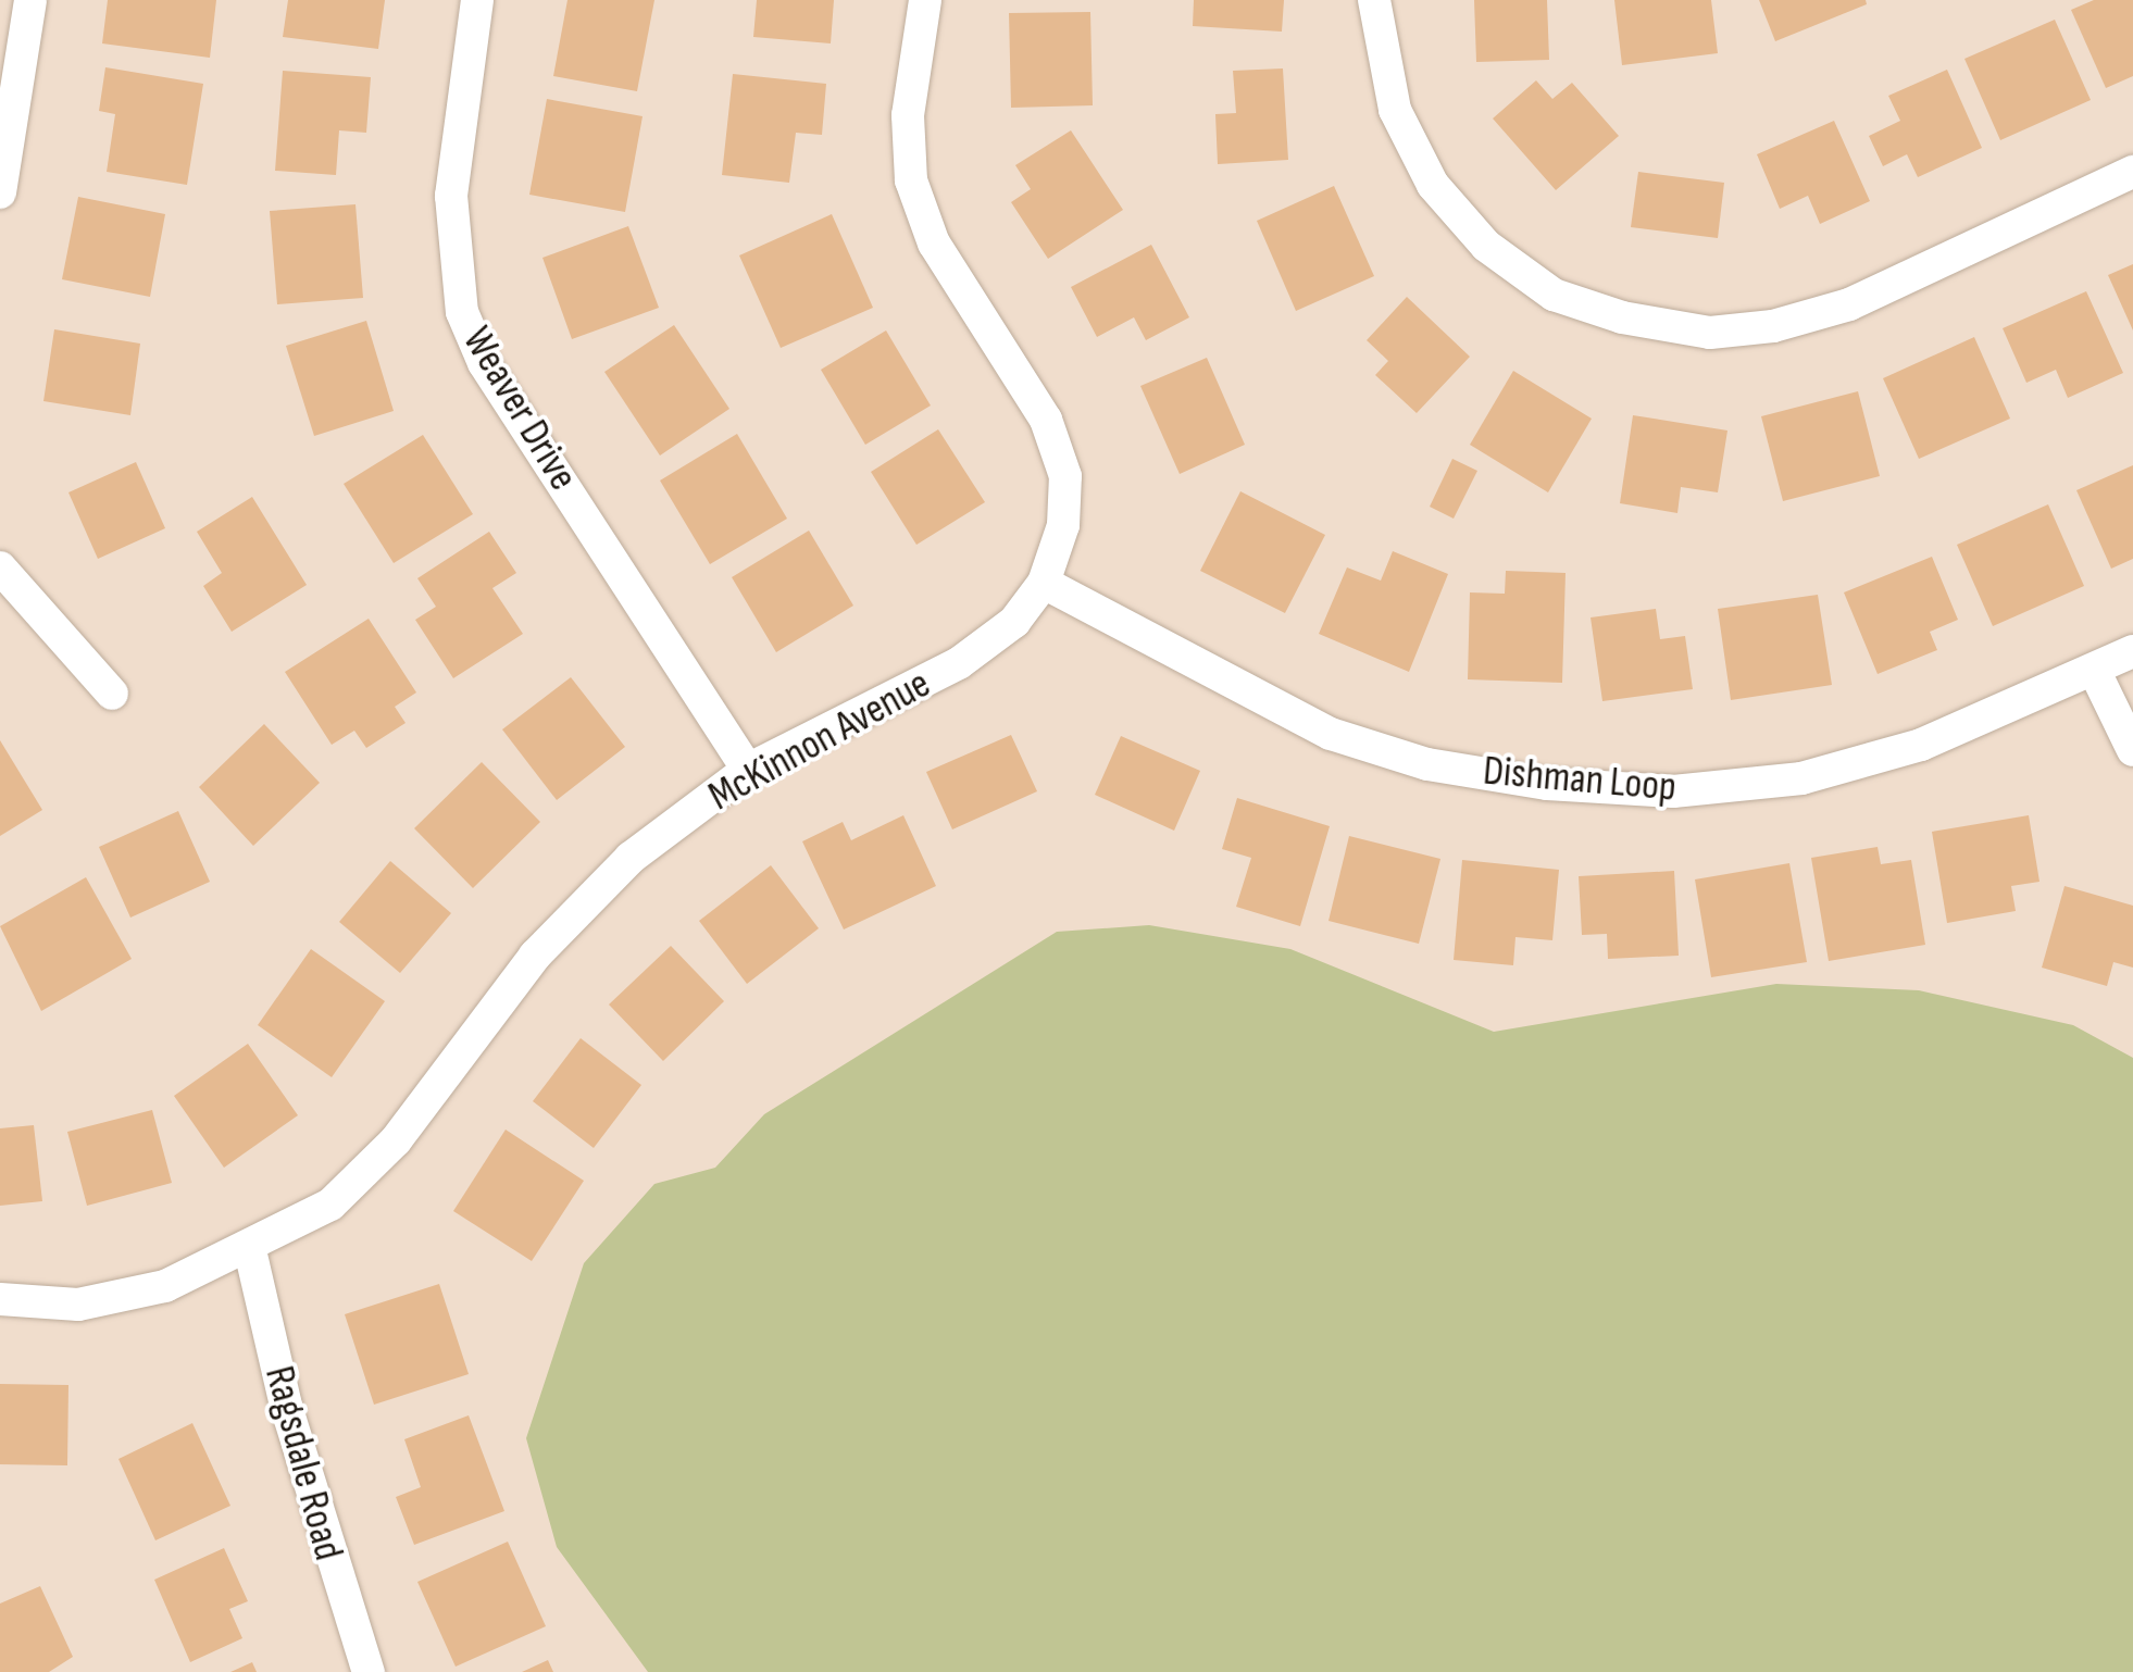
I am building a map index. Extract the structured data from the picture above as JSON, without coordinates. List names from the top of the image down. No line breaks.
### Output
{"streets":{"street":["Weaver Drive","McKinnon Avenue","Dishman Loop","Ragsdale Road"]},"crossings":[["Weaver Drive","McKinnon Avenue"],["McKinnon Avenue","Dishman Loop"],["McKinnon Avenue","Ragsdale Road"]]}
